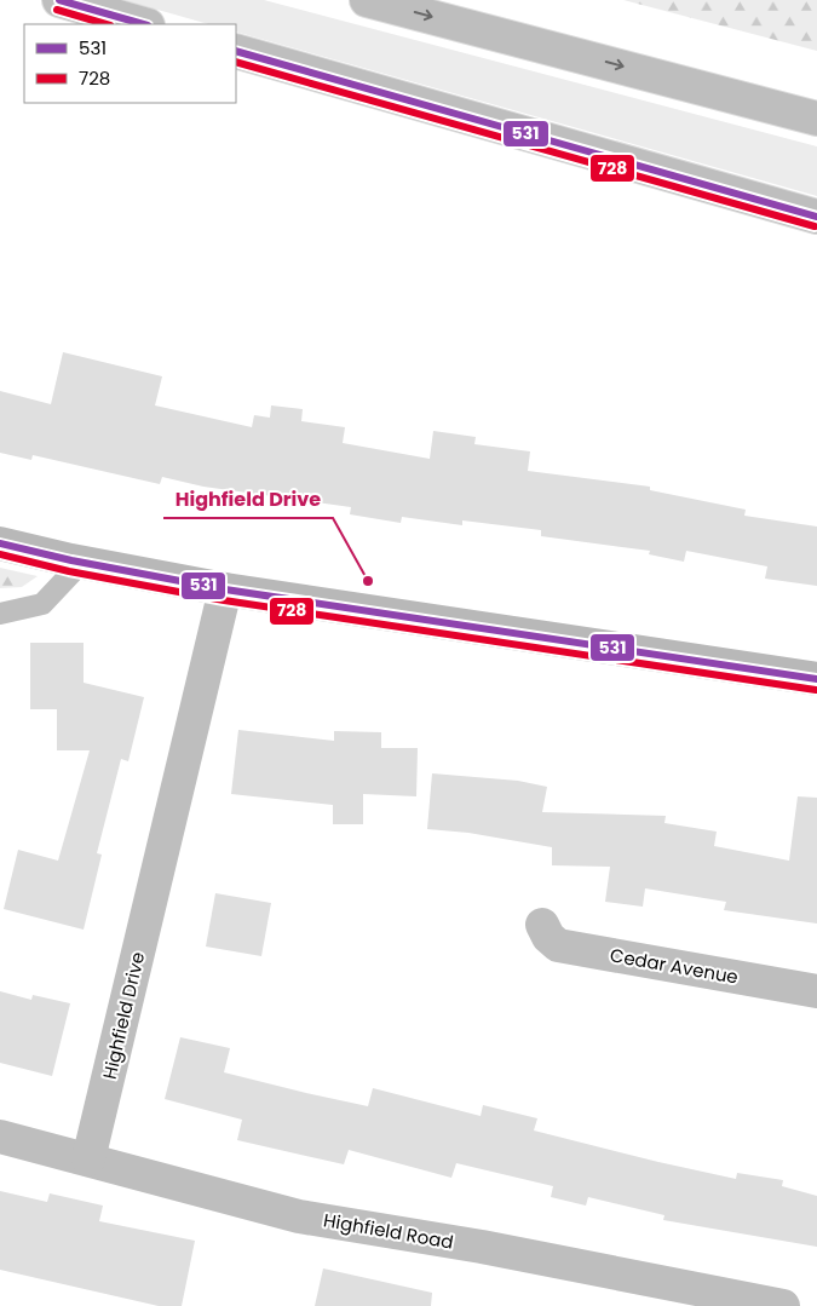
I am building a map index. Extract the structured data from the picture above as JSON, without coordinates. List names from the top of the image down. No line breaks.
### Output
{"streets":{"main road":["Cedar Avenue","Highfield Drive","Highfield Road"]},"crossings":[["Highfield Drive","Highfield Road"]],"places":["Highfield Drive"],"lines":["transit line 531","transit line 728"],"legend":["531","728"]}
